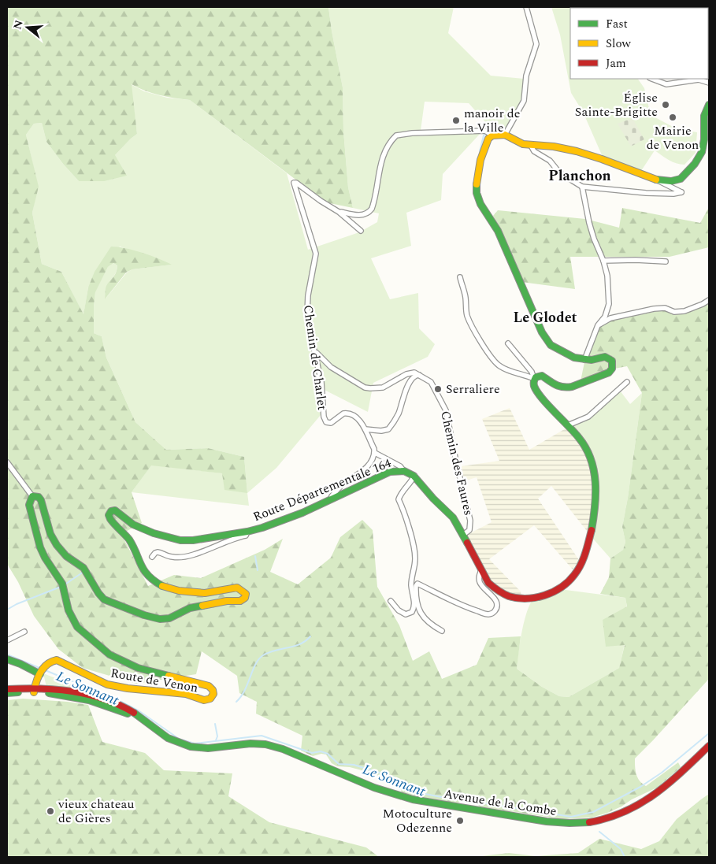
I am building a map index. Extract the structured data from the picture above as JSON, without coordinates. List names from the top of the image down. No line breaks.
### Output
{"streets":{"street":["Chemin de Charlet","Chemin des Faures","Route Départementale 164","Route de Venon","Avenue de la Combe"]},"crossings":[["Chemin des Faures","Route Départementale 164"],["Route Départementale 164","Route de Venon"]],"districts":["Planchon","Le Glodet"],"water":["Le Sonnant"],"places":["Église Sainte-Brigitte","Mairie de Venon","manoir de la Ville","Serraliere","vieux chateau de Gières","Motoculture Odezenne"],"legend":["Fast","Slow","Jam"],"north":"left"}
